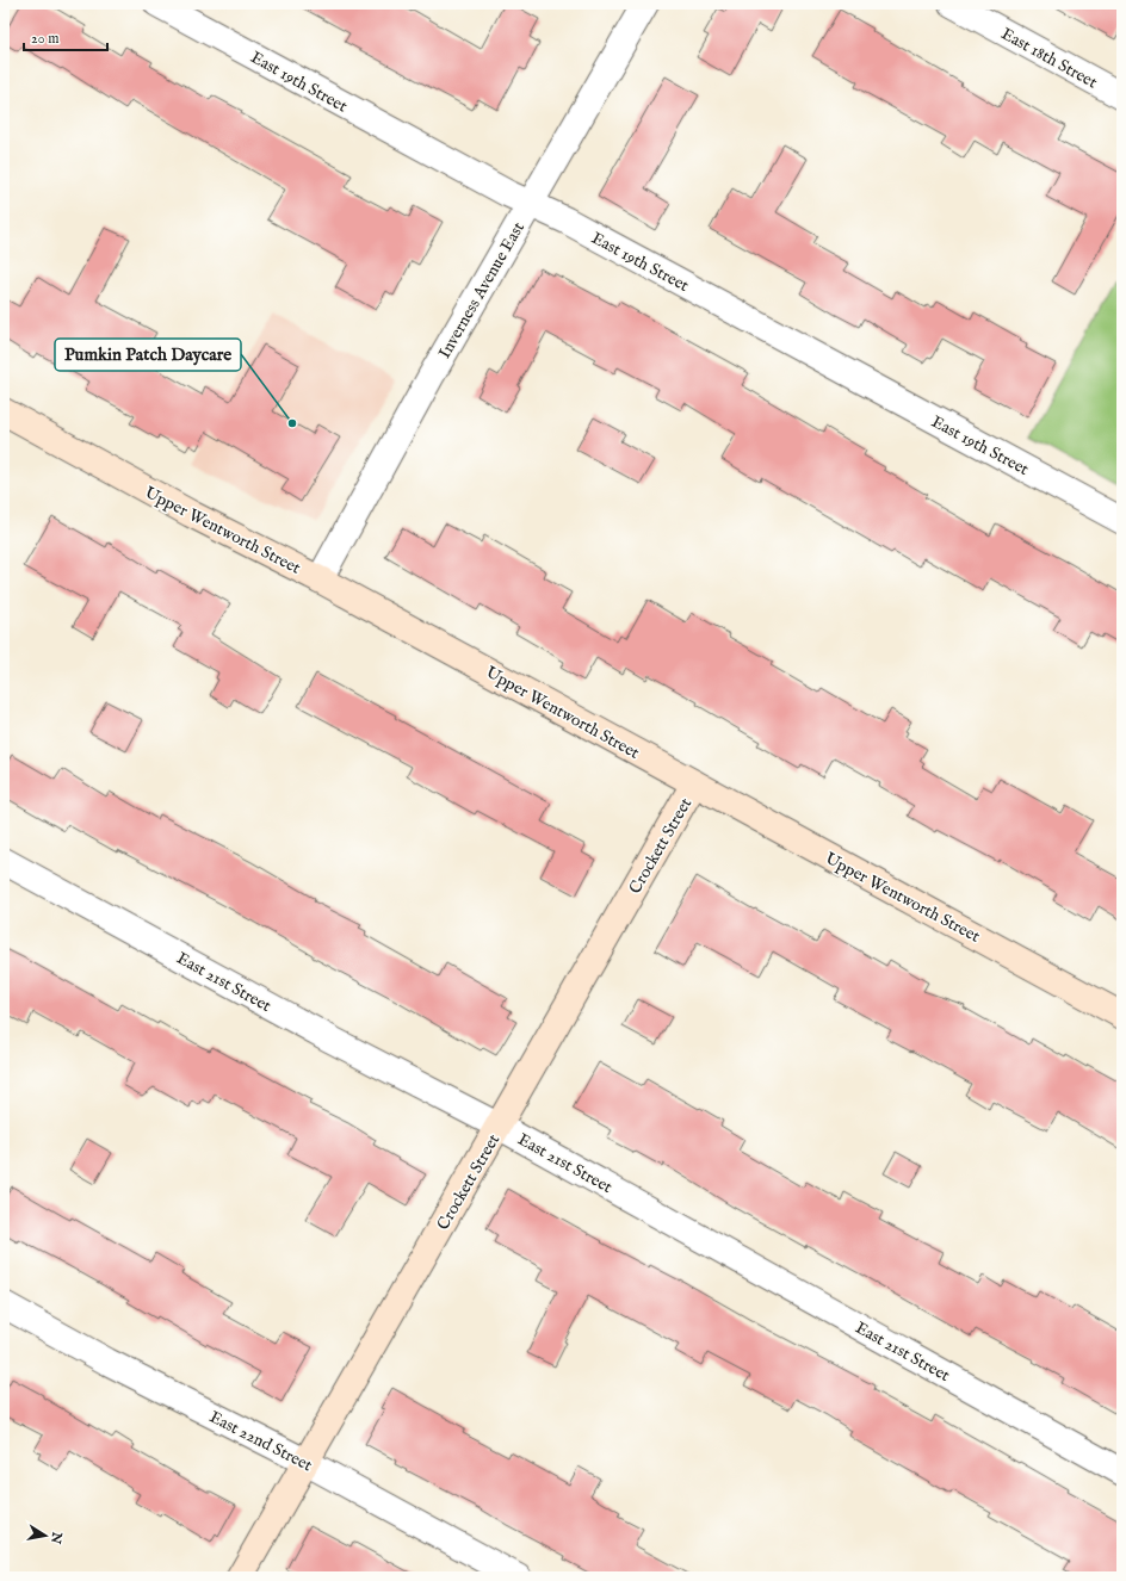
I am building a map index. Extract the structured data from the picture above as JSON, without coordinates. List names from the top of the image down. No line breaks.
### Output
{"streets":{"main road":["Upper Wentworth Street","Crockett Street"],"street":["East 18th Street","East 19th Street","Inverness Avenue East","East 21st Street","East 22nd Street"]},"crossings":[["East 19th Street","Inverness Avenue East"],["Inverness Avenue East","Upper Wentworth Street"],["Upper Wentworth Street","Crockett Street"],["Crockett Street","East 21st Street"],["Crockett Street","East 22nd Street"]],"places":["Pumkin Patch Daycare"],"scale_bar":"20 m","north":"right"}
